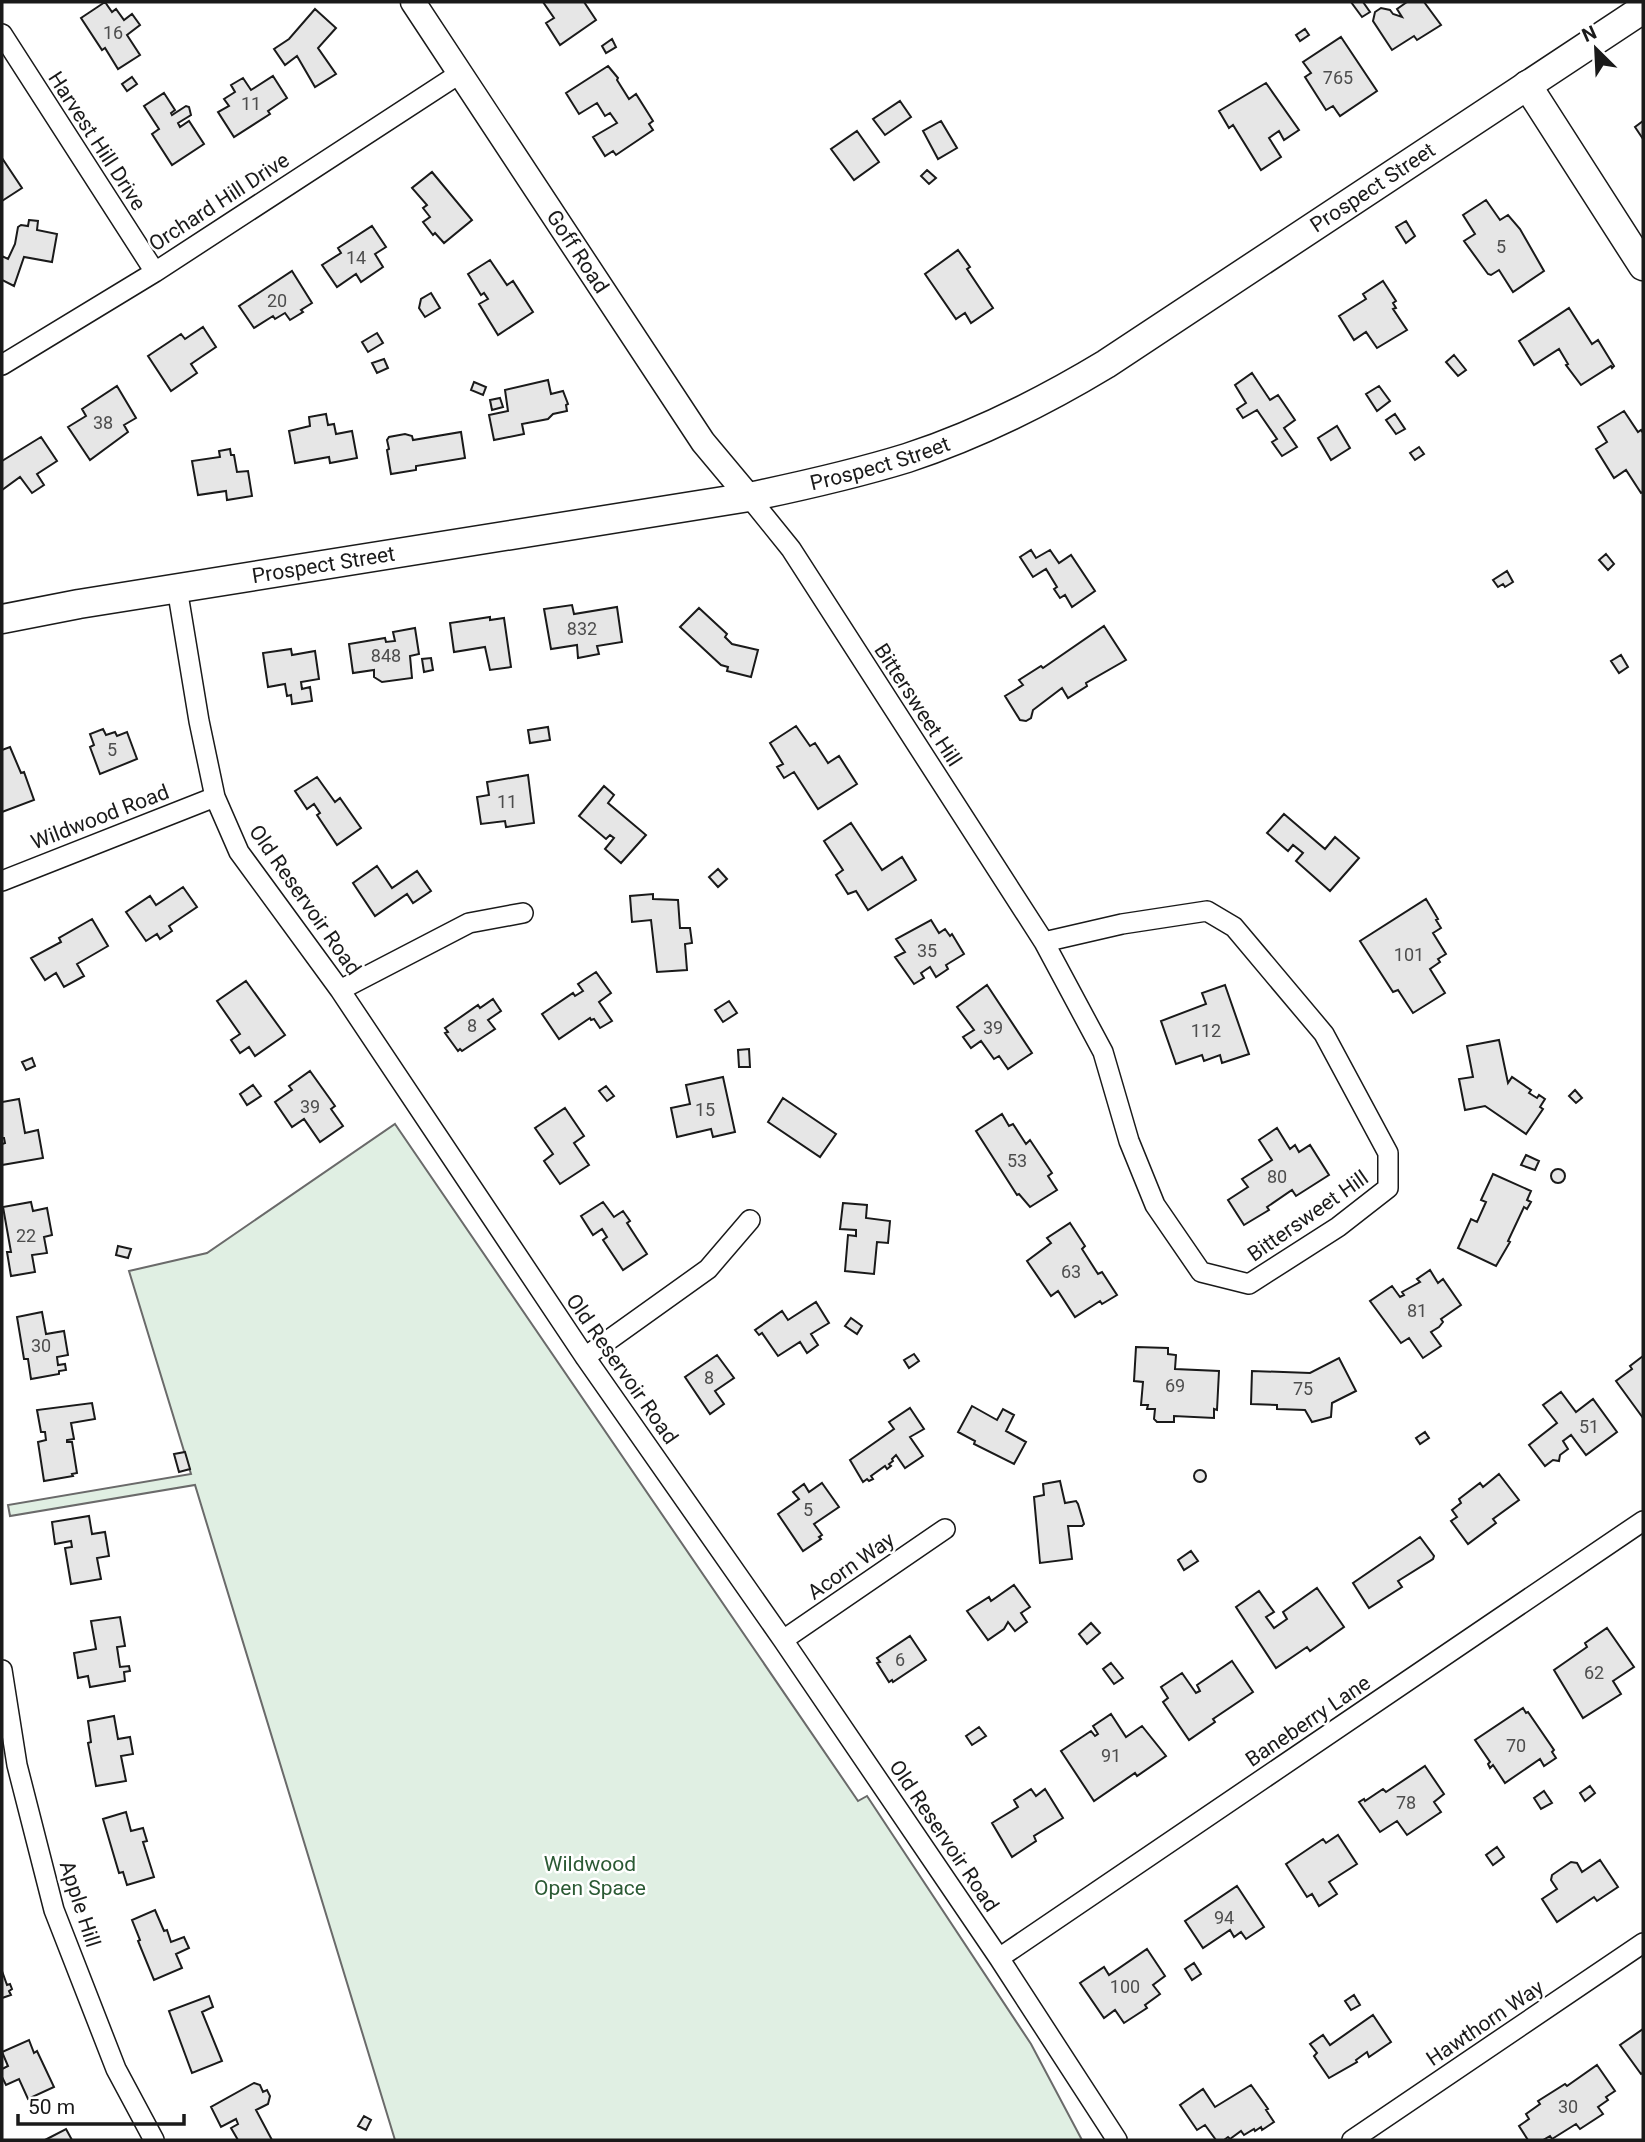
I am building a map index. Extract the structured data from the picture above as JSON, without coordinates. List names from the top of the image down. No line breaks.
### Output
{"streets":{"main road":["Prospect Street"],"street":["Harvest Hill Drive","Orchard Hill Drive","Goff Road","Bittersweet Hill","Wildwood Road","Old Reservoir Road","Acorn Way","Baneberry Lane","Apple Hill","Hawthorn Way"]},"crossings":[["Harvest Hill Drive","Orchard Hill Drive"],["Prospect Street","Goff Road"],["Prospect Street","Bittersweet Hill"],["Prospect Street","Old Reservoir Road"],["Orchard Hill Drive","Goff Road"],["Goff Road","Bittersweet Hill"],["Wildwood Road","Old Reservoir Road"],["Old Reservoir Road","Acorn Way"],["Old Reservoir Road","Baneberry Lane"]],"parks":["Wildwood Open Space"],"house_numbers":["16","765","11","5","14","20","38","832","848","5","11","35","101","8","39","112","39","15","53","80","22","63","81","30","8","69","75","51","5","6","62","70","91","78","94","100","30"],"scale_bar":"50 m","north":"top left"}
